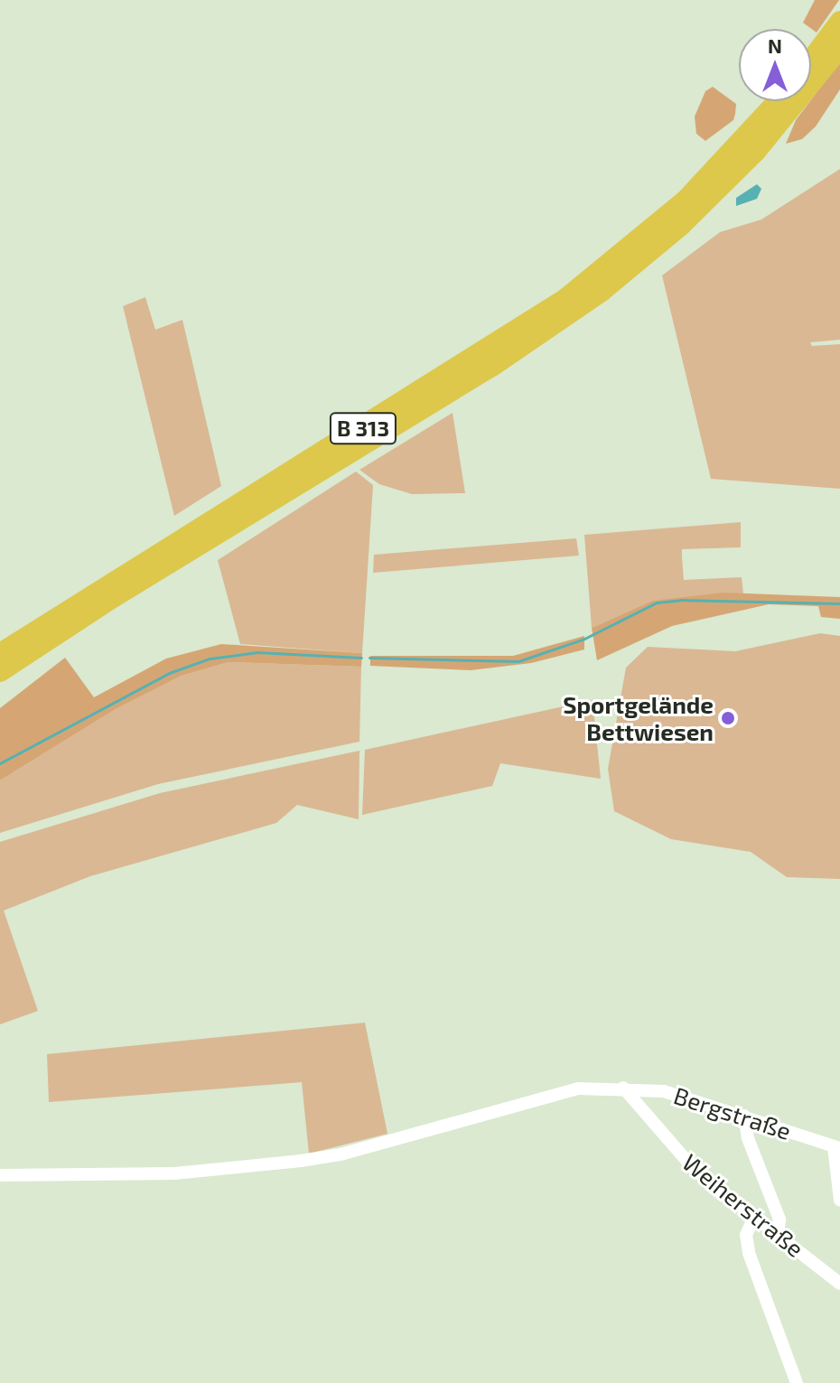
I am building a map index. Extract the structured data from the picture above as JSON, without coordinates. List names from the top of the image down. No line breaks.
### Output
{"streets":{"highway":["B 313"],"street":["Bergstraße","Weiherstraße"]},"crossings":[["Bergstraße","Weiherstraße"]],"places":["Sportgelände Bettwiesen"],"north":"top"}
